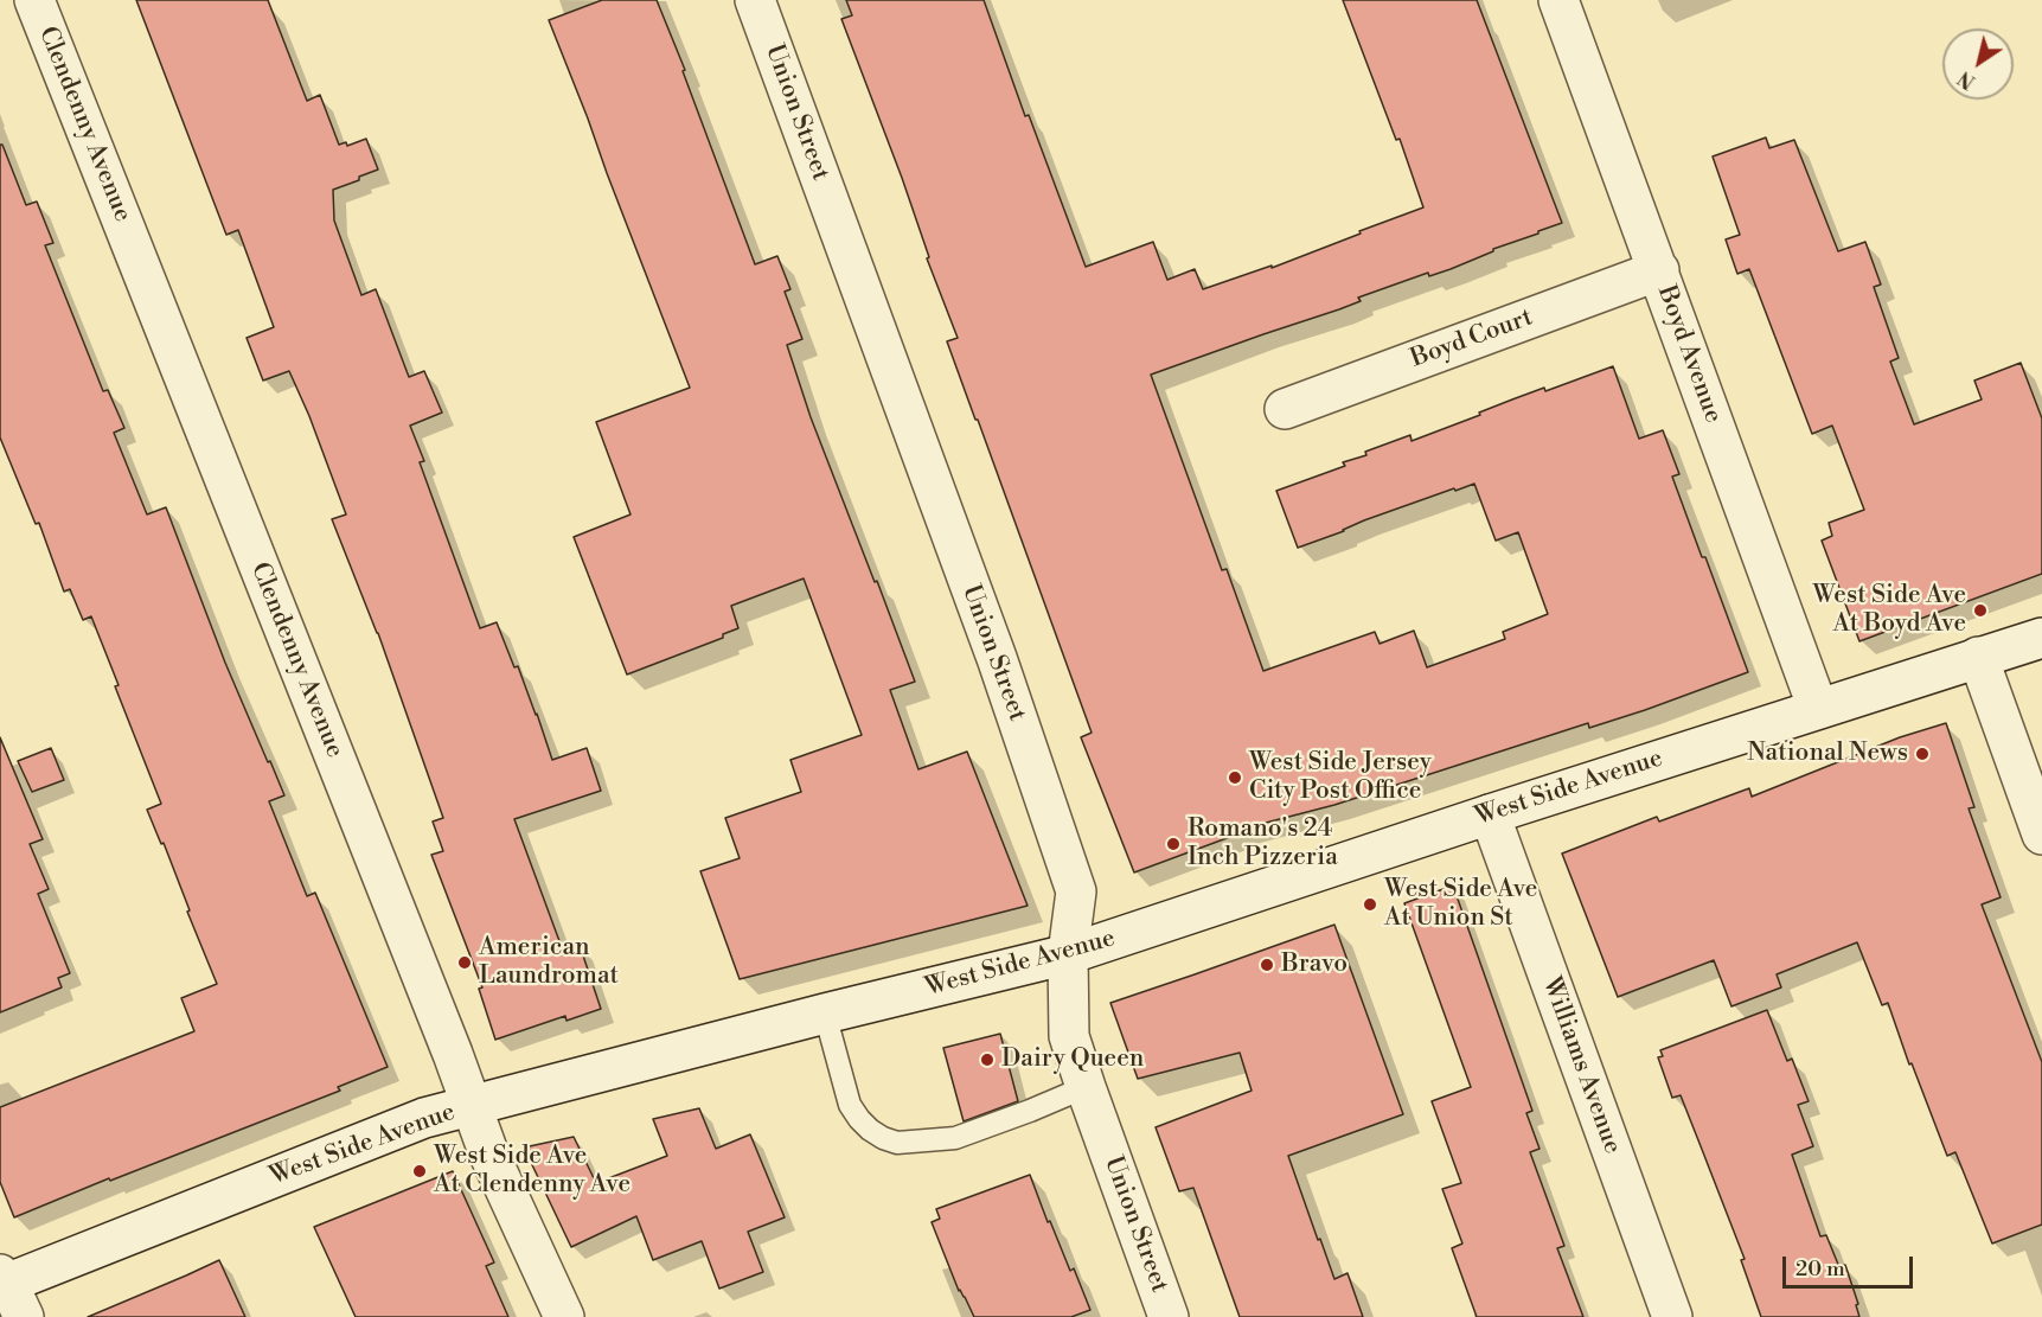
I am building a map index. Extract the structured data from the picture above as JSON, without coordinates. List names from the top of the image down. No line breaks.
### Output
{"streets":{"street":["Union Street","Clendenny Avenue","Boyd Court","Boyd Avenue","West Side Avenue","Williams Avenue"]},"crossings":[["Union Street","West Side Avenue"],["Clendenny Avenue","West Side Avenue"],["Boyd Court","Boyd Avenue"],["Boyd Avenue","West Side Avenue"],["West Side Avenue","Williams Avenue"]],"places":["West Side Ave At Boyd Ave","National News","West Side Jersey City Post Office","Romano's 24 Inch Pizzeria","West Side Ave At Union St","American Laundromat","Bravo","Dairy Queen","West Side Ave At Clendenny Ave"],"scale_bar":"20 m","north":"bottom left"}
